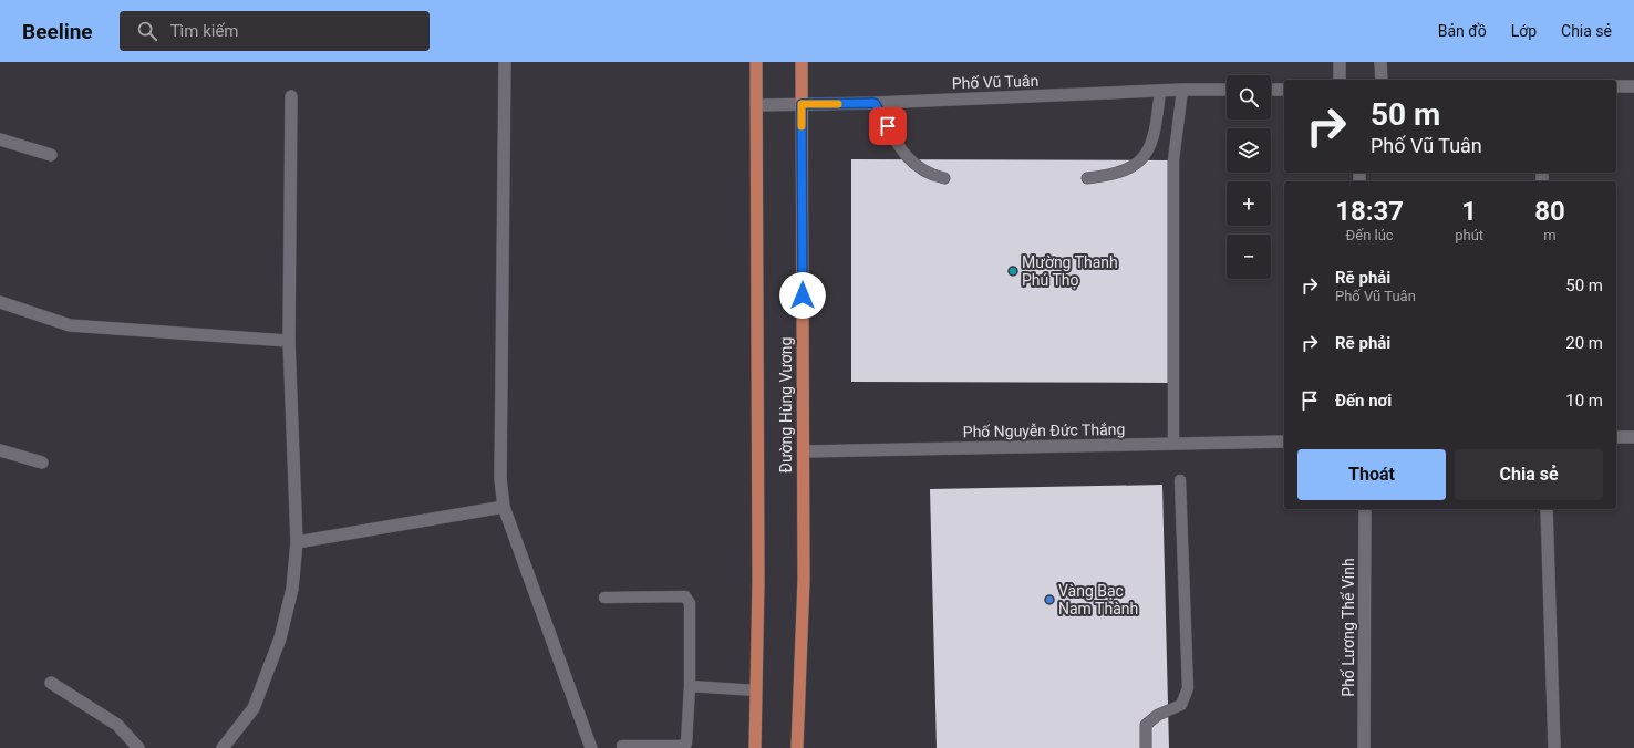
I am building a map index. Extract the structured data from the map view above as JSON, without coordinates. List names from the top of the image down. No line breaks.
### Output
{"streets":{"main road":["Đường Hùng Vương"],"street":["Phố Vũ Tuân","Phố Nguyễn Đức Thắng","Phố Lương Thế Vinh"]},"crossings":[["Phố Vũ Tuân","Đường Hùng Vương"],["Đường Hùng Vương","Phố Nguyễn Đức Thắng"]],"places":["Mường Thanh Phú Thọ","Vàng Bạc Nam Thành"],"page":{"header":"Beeline","search":"Tìm kiếm","nav":["Bản đồ","Lớp","Chia sẻ"],"map_buttons":["+","−"],"turn":["50 m","Phố Vũ Tuân"],"eta":["18:37","Đến lúc","1","phút","80","m"],"list":[{"name":"Rẽ phải","note":"Phố Vũ Tuân","value":"50 m"},{"name":"Rẽ phải","value":"20 m"},{"name":"Đến nơi","value":"10 m"}],"buttons":["Thoát","Chia sẻ"]}}
